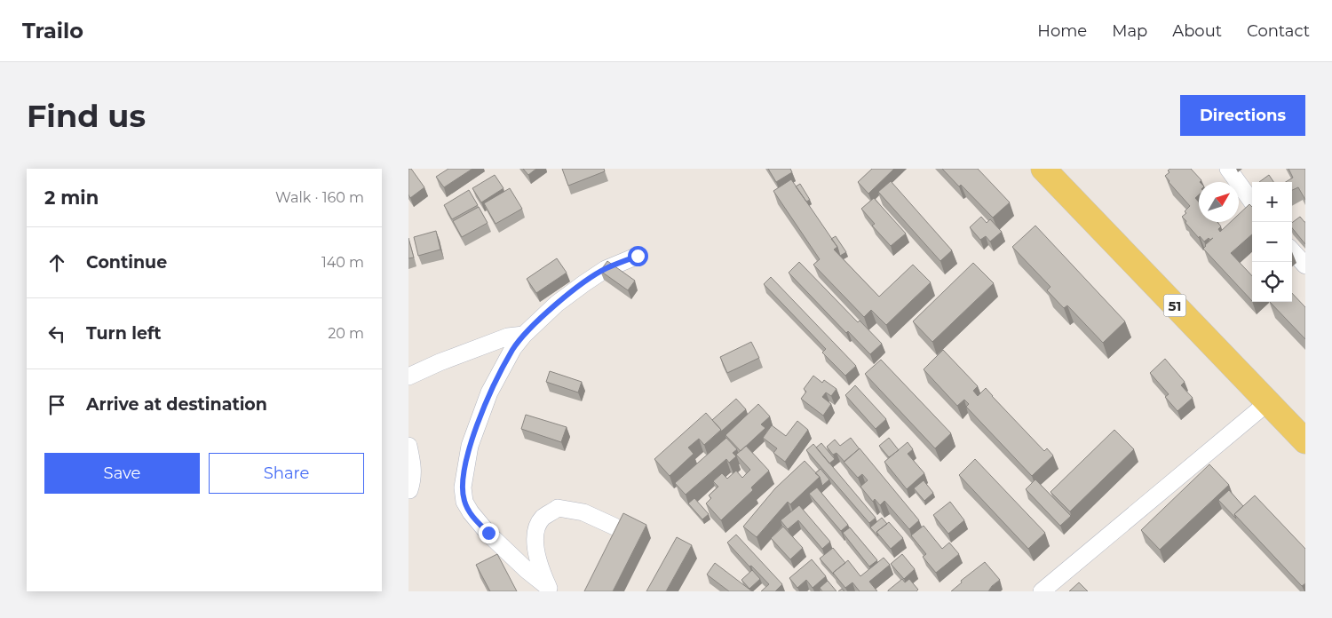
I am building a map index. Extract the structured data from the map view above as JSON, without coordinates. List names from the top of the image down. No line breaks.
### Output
{"streets":{"main road":["51"]},"north":"top right","page":{"header":"Trailo","nav":["Home","Map","About","Contact"],"buttons":["Directions",["Save","Share"]],"title":"Find us","heading":["2 min","Walk · 160 m"],"map_buttons":["+","−"],"list":[["Continue","140 m"],["Turn left","20 m"],"Arrive at destination"]}}
